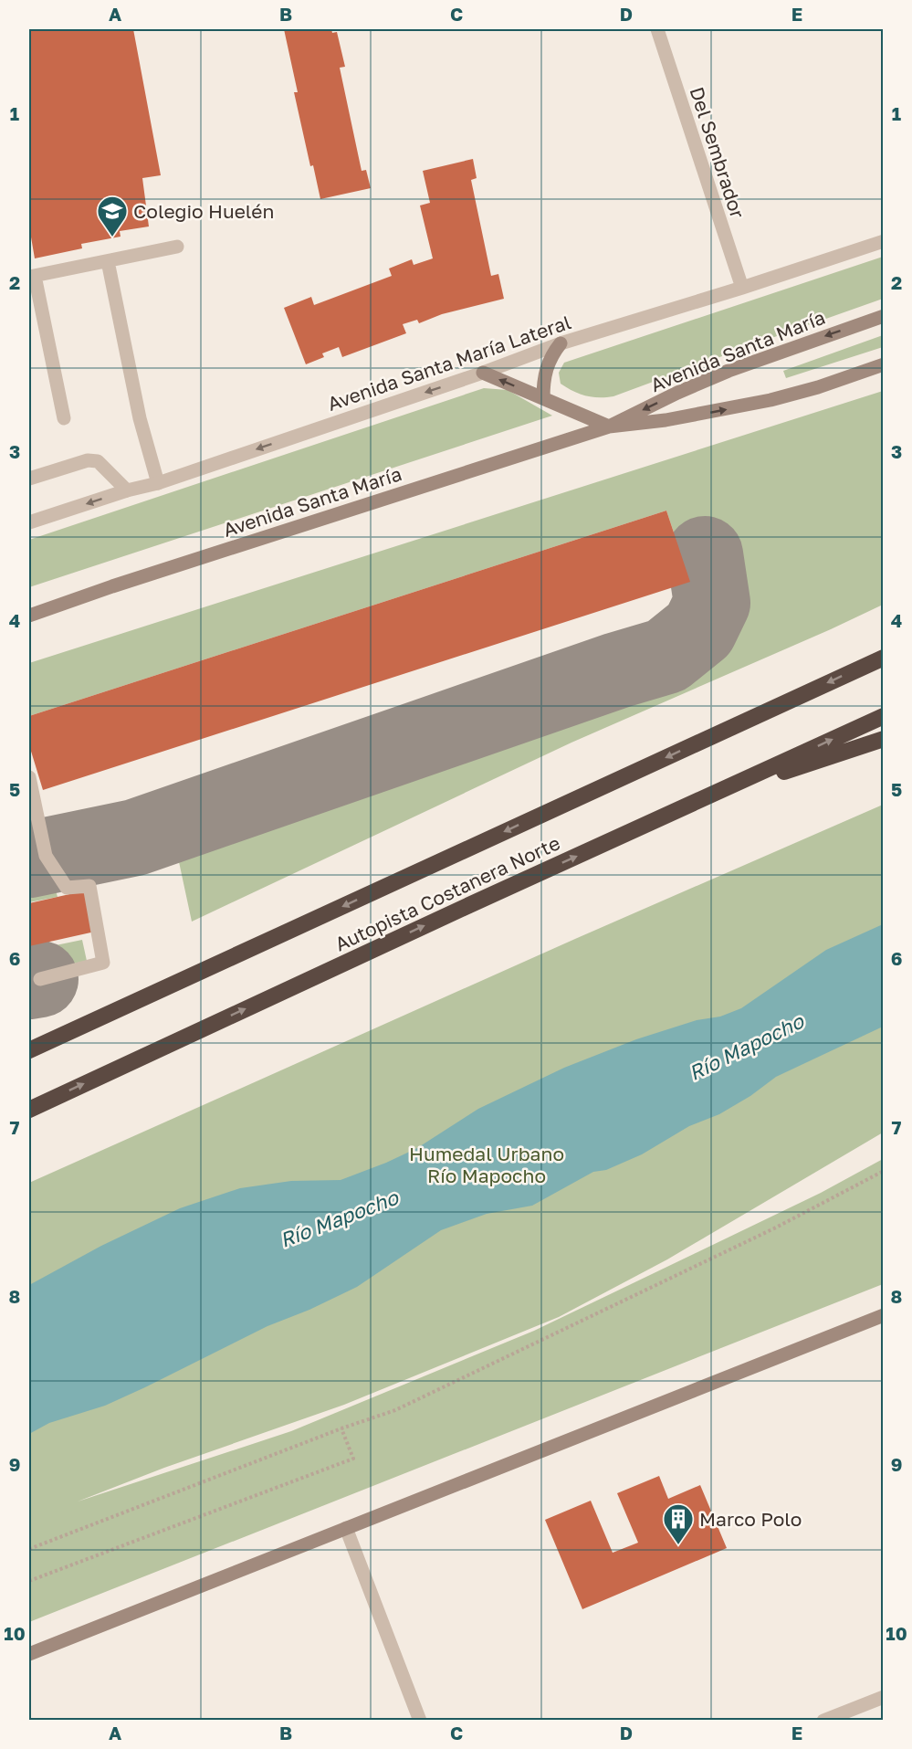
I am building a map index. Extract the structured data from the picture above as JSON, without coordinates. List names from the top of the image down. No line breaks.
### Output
{"streets":{"highway":["Autopista Costanera Norte"],"main road":["Avenida Santa María"],"street":["Del Sembrador","Avenida Santa María Lateral"]},"crossings":[["Del Sembrador","Avenida Santa María Lateral"]],"one_way":["Avenida Santa María Lateral"],"water":["Río Mapocho"],"parks":["Humedal Urbano Río Mapocho"],"places":{"school or university":["Colegio Huelén"],"building":["Marco Polo"]},"grid":{"columns":["A","B","C","D","E"],"rows":["1","2","3","4","5","6","7","8","9","10"]}}
